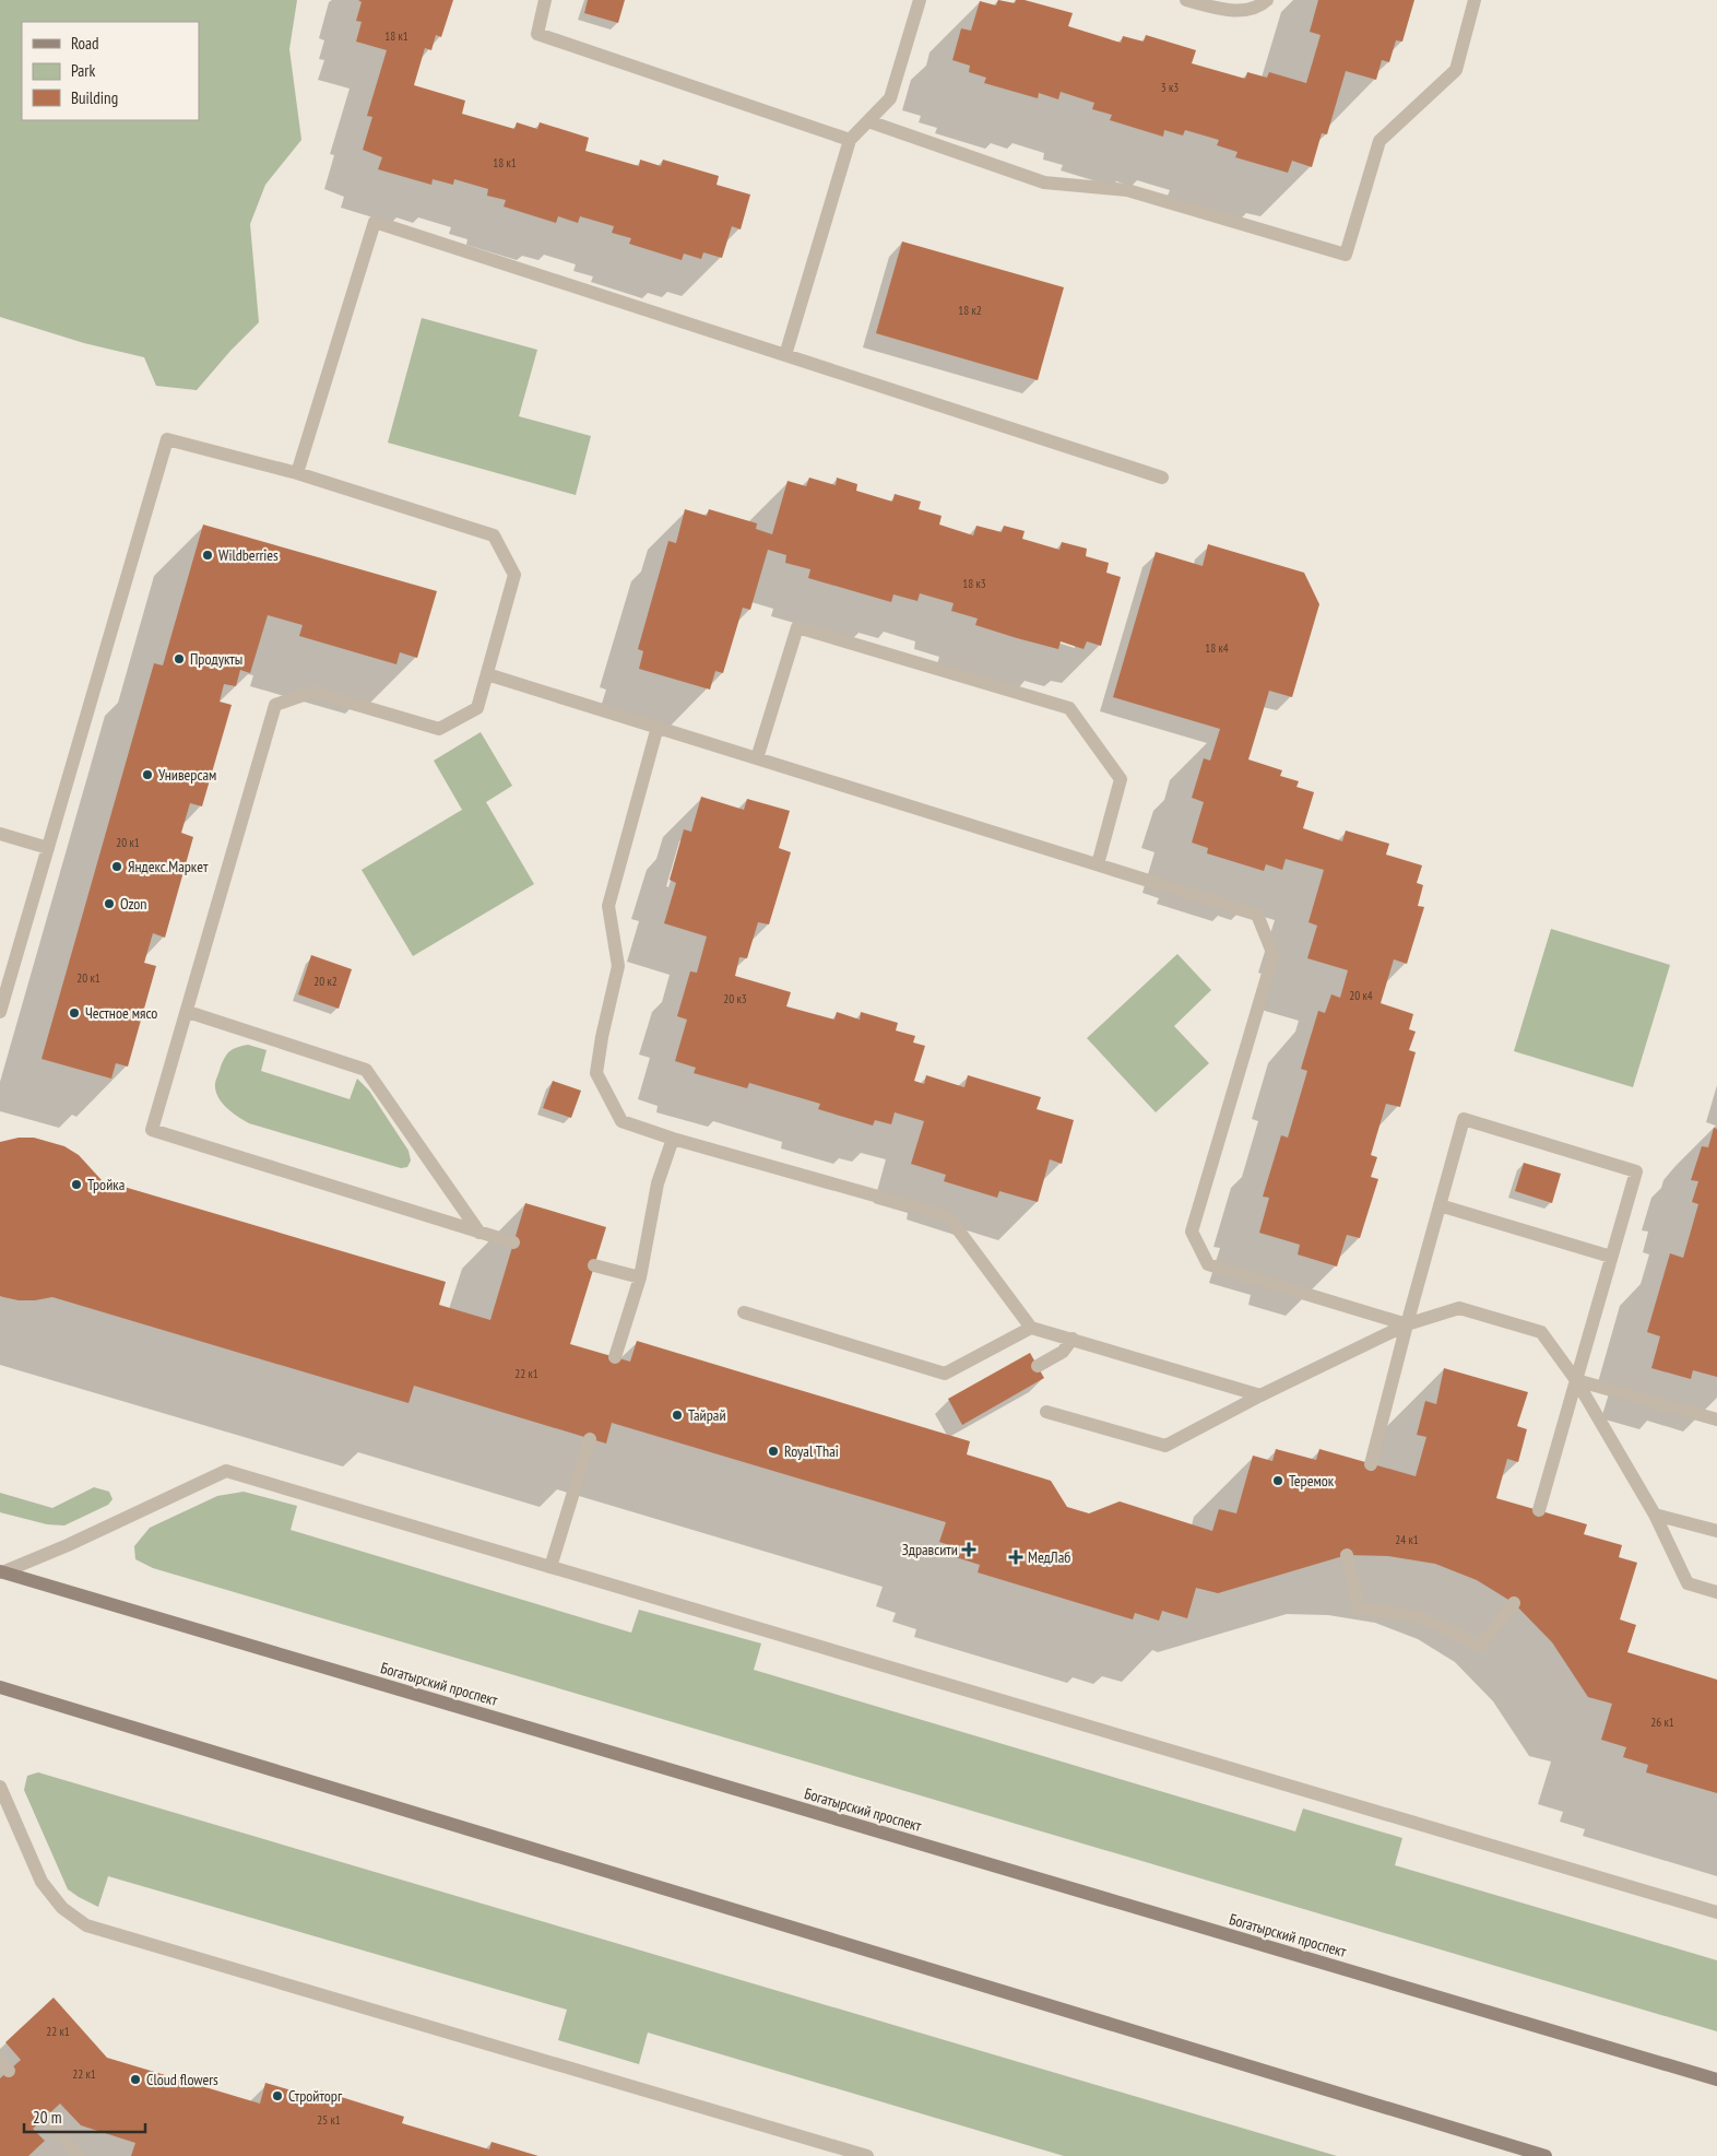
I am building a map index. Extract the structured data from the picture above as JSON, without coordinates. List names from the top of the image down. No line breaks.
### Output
{"streets":{"main road":["Богатырский проспект"]},"places":{"other":["Wildberries","Продукты","Универсам","Яндекс.Маркет","Ozon","Честное мясо","Тройка","Тайрай","Royal Thai","Теремок","Cloud flowers","Стройторг"],"health":["Здравсити","МедЛаб"]},"house_numbers":["18 к1","3 к3","18 к1","18 к2","18 к3","18 к4","20 к1","20 к1","20 к2","20 к4","20 к3","22 к1","24 к1","26 к1","22 к1","22 к1","25 к1"],"legend":["Road","Park","Building"],"scale_bar":"20 m"}
